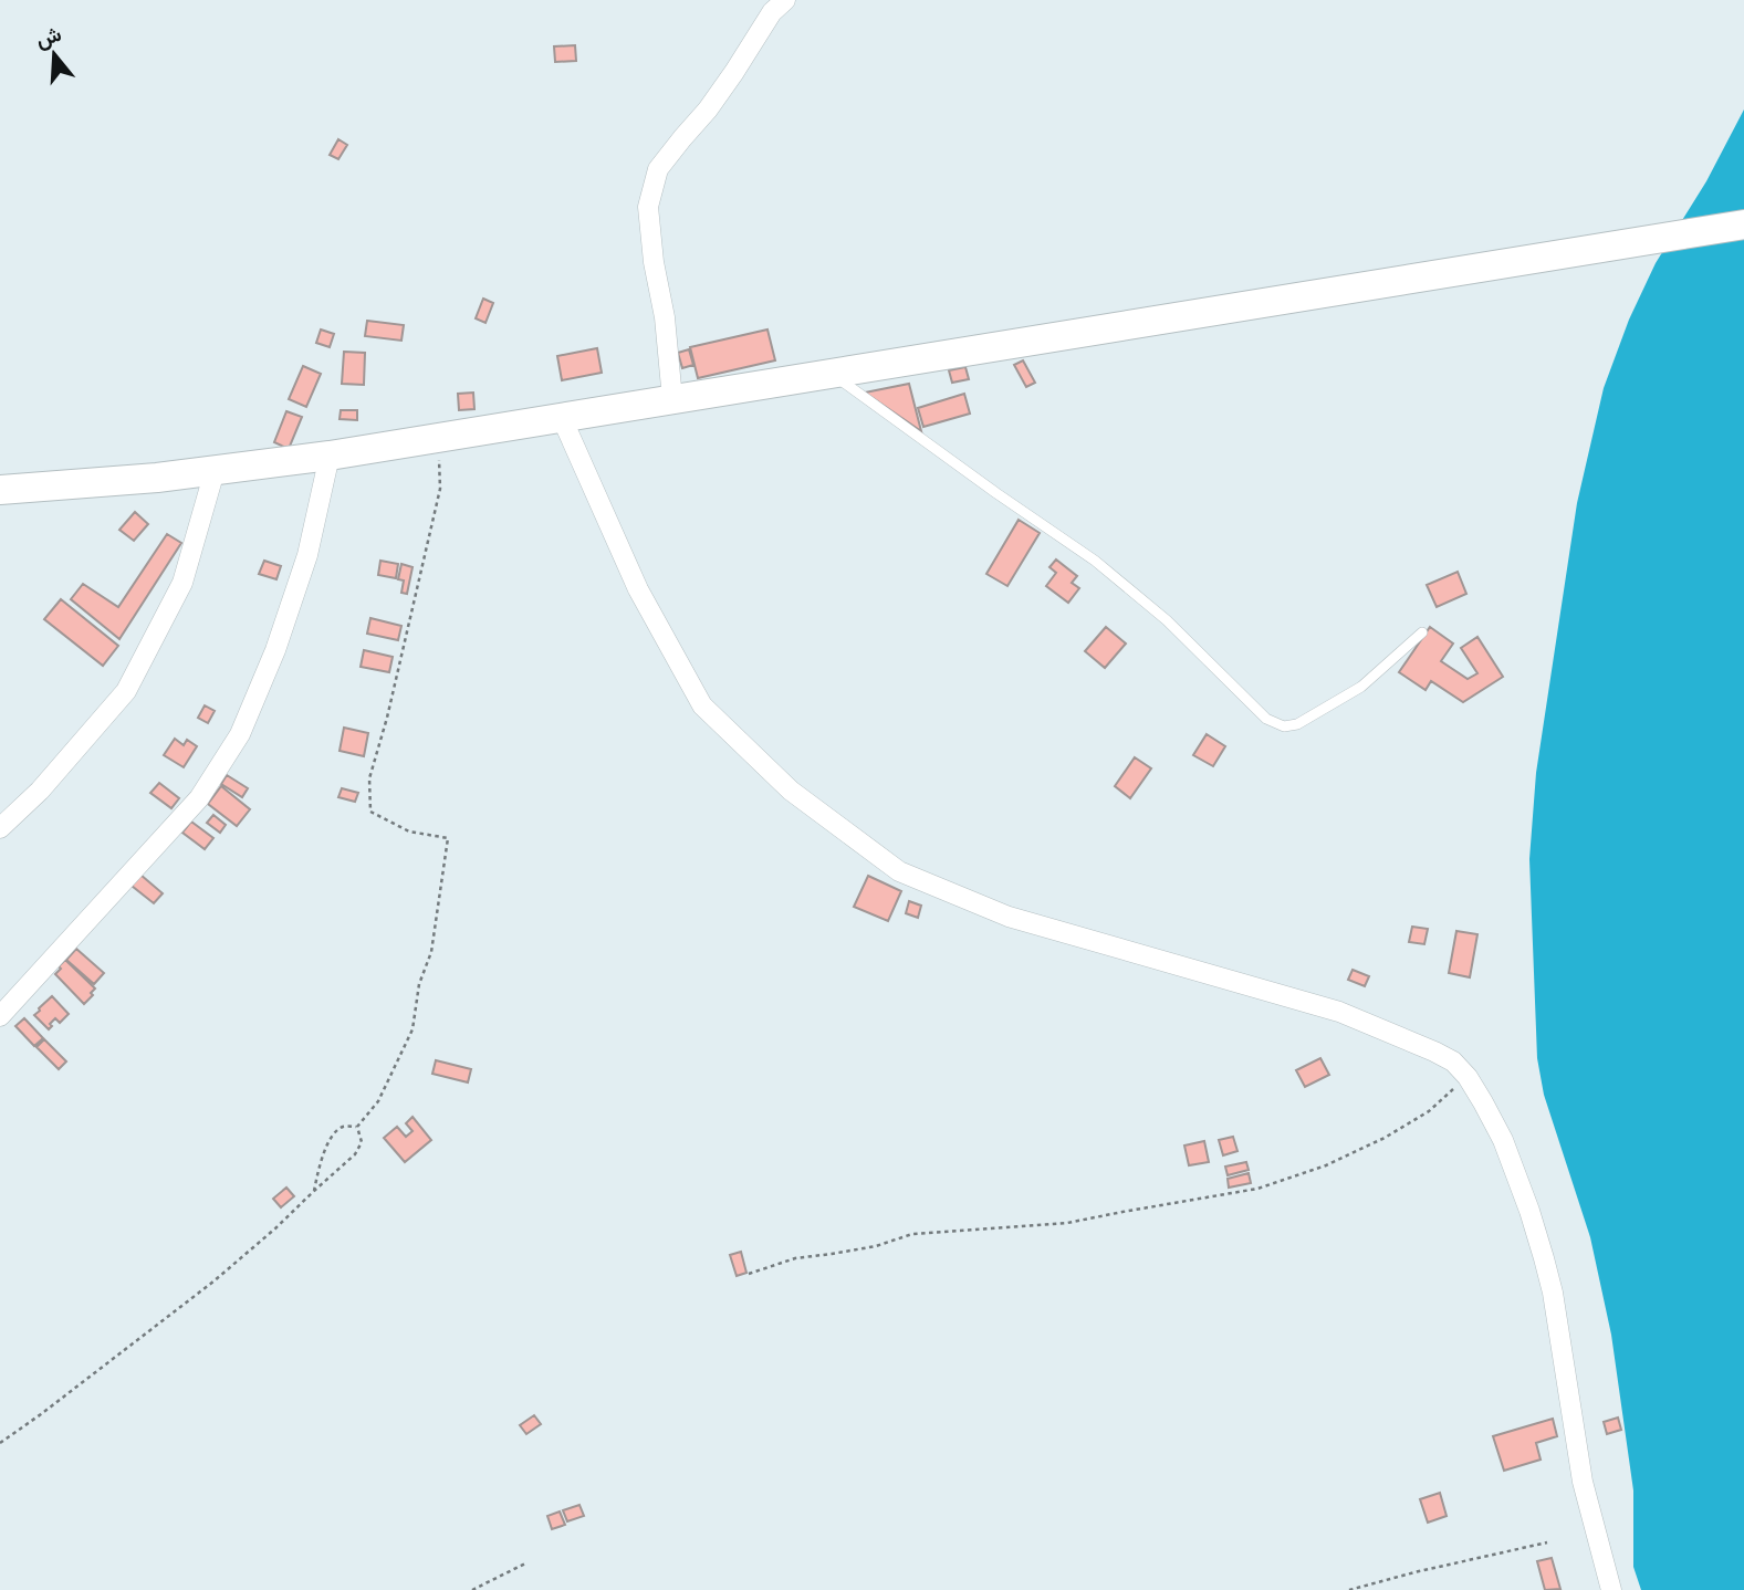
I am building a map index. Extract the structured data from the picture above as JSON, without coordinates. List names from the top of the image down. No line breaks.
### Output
{"north":"top"}
